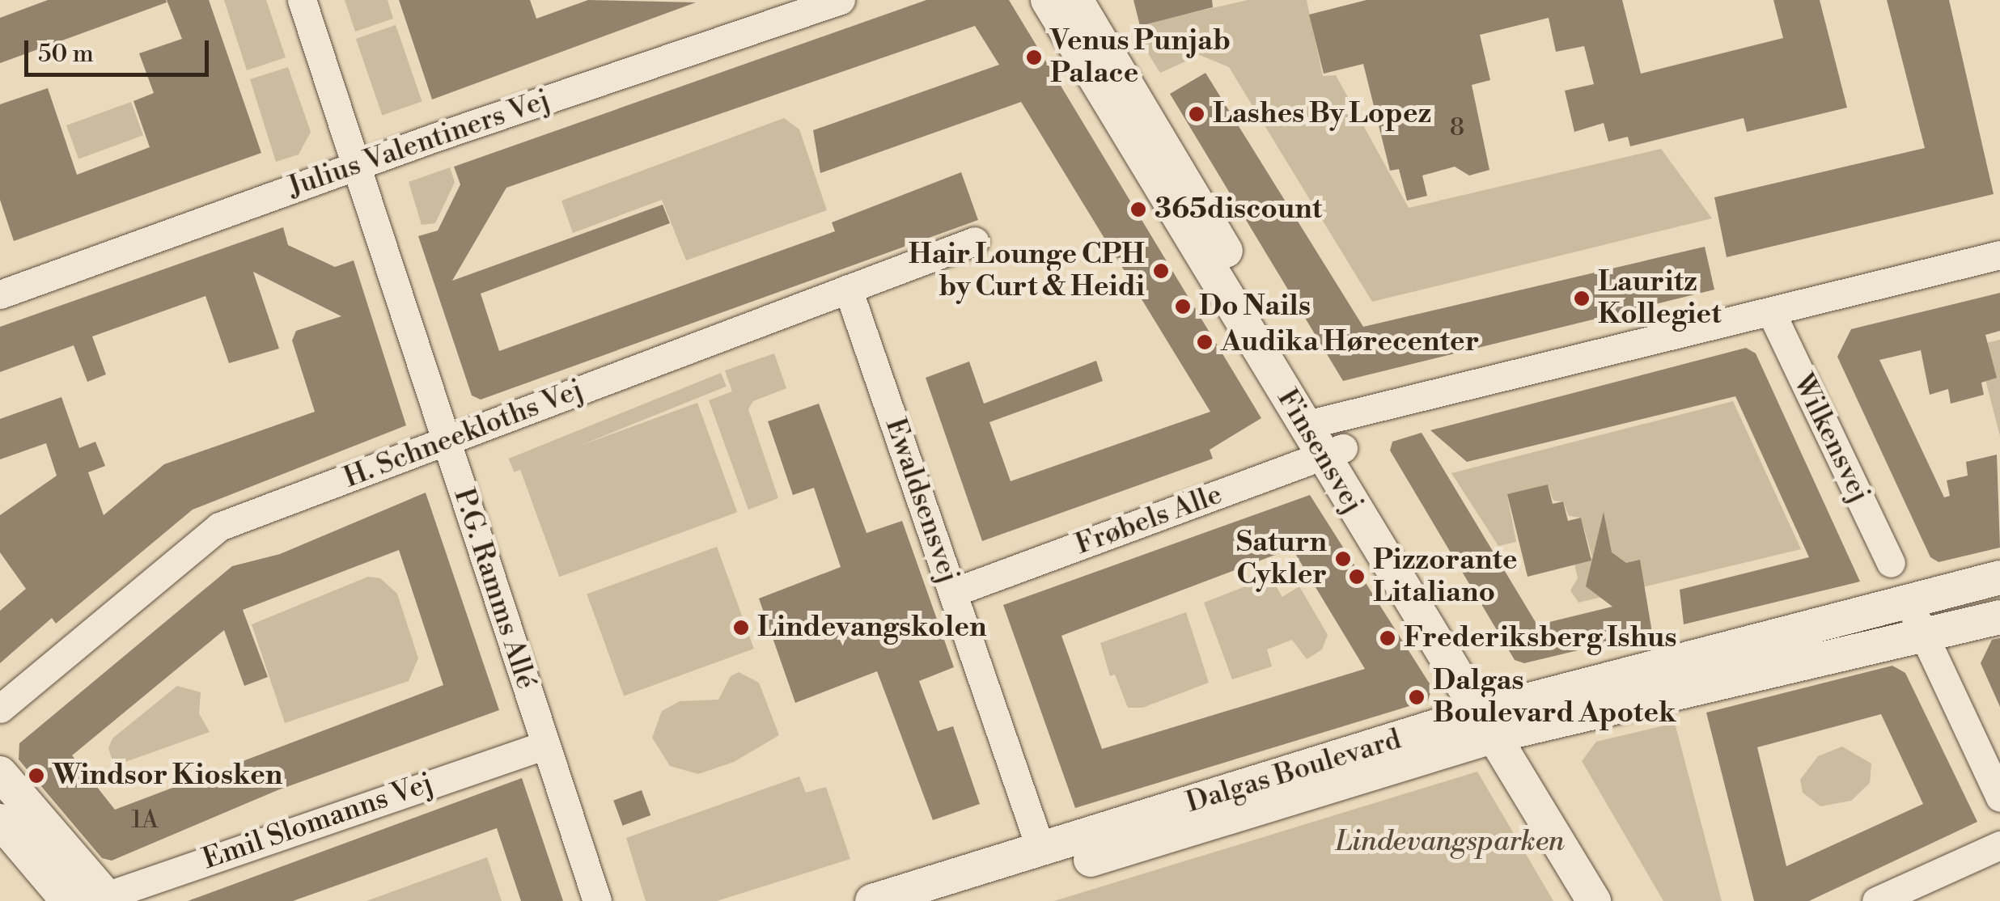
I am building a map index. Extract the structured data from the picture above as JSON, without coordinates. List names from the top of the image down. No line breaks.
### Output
{"streets":{"street":["Julius Valentiners Vej","H. Schneekloths Vej","Wilkensvej","Finsensvej","Ewaldsensvej","Frøbels Alle","P.G. Ramms Allé","Dalgas Boulevard","Emil Slomanns Vej"]},"crossings":[["Julius Valentiners Vej","P.G. Ramms Allé"],["H. Schneekloths Vej","Ewaldsensvej"],["H. Schneekloths Vej","P.G. Ramms Allé"],["Wilkensvej","Frøbels Alle"],["Finsensvej","Frøbels Alle"],["Finsensvej","Dalgas Boulevard"],["Ewaldsensvej","Frøbels Alle"],["Ewaldsensvej","Dalgas Boulevard"],["P.G. Ramms Allé","Emil Slomanns Vej"]],"parks":["Lindevangsparken"],"places":["Venus Punjab Palace","Lashes By Lopez","365discount","Hair Lounge CPH by Curt & Heidi","Lauritz Kollegiet","Do Nails","Audika Hørecenter","Saturn Cykler","Pizzorante Litaliano","Lindevangskolen","Frederiksberg Ishus","Dalgas Boulevard Apotek","Windsor Kiosken"],"house_numbers":["8","1A"],"scale_bar":"50 m"}
